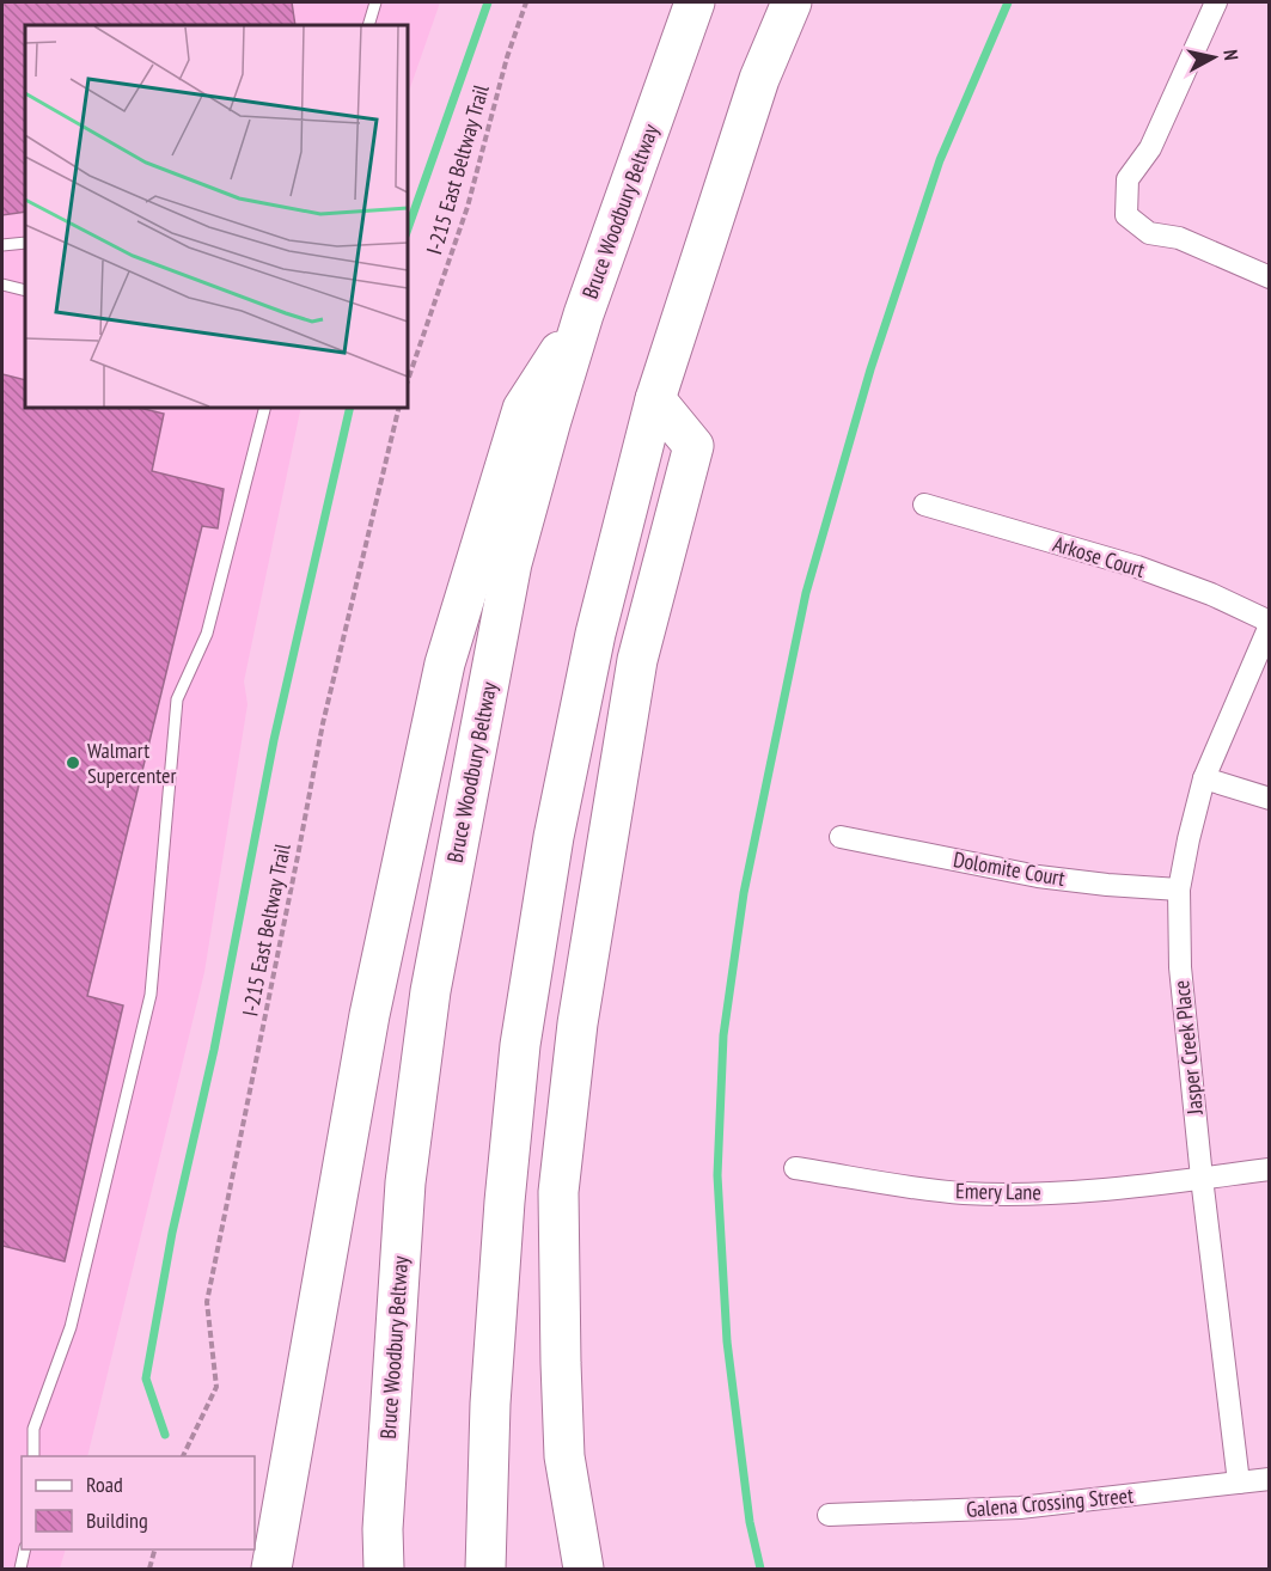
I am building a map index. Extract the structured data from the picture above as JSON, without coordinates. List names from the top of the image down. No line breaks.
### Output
{"streets":{"highway":["Bruce Woodbury Beltway"],"street":["Arkose Court","Dolomite Court","Jasper Creek Place","Emery Lane","Galena Crossing Street"],"path":["I-215 East Beltway Trail"]},"crossings":[["Arkose Court","Jasper Creek Place"],["Dolomite Court","Jasper Creek Place"],["Jasper Creek Place","Emery Lane"],["Jasper Creek Place","Galena Crossing Street"]],"places":["Walmart Supercenter"],"legend":["Road","Building"],"north":"right"}
